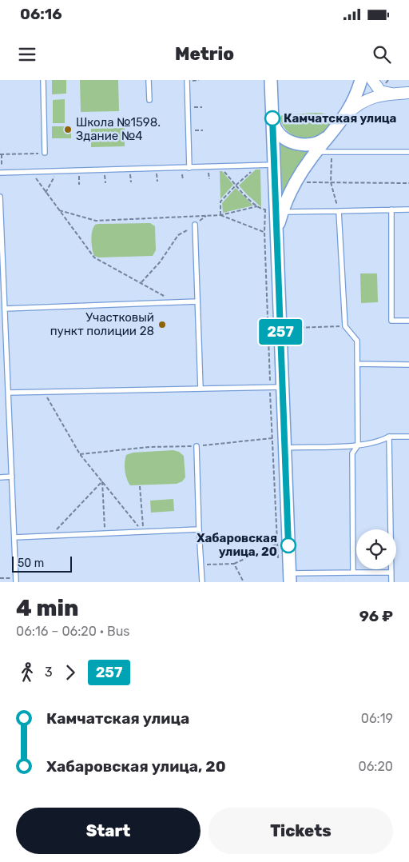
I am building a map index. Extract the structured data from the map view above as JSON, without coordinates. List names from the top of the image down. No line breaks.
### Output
{"places":["Камчатская улица","Школа №1598. Здание №4","Участковый пункт полиции 28","Хабаровская улица, 20"],"lines":["bus line 257"],"scale_bar":"50 m","page":{"status":"06:16","header":"Metrio","on_map":"257","scale":"50 m","heading":["4 min","06:16 – 06:20 · Bus","96 ₽"],"legs":["3","257"],"list":[{"name":"Камчатская улица","value":"06:19"},{"name":"Хабаровская улица, 20","value":"06:20"}],"buttons":["Start","Tickets"]}}
